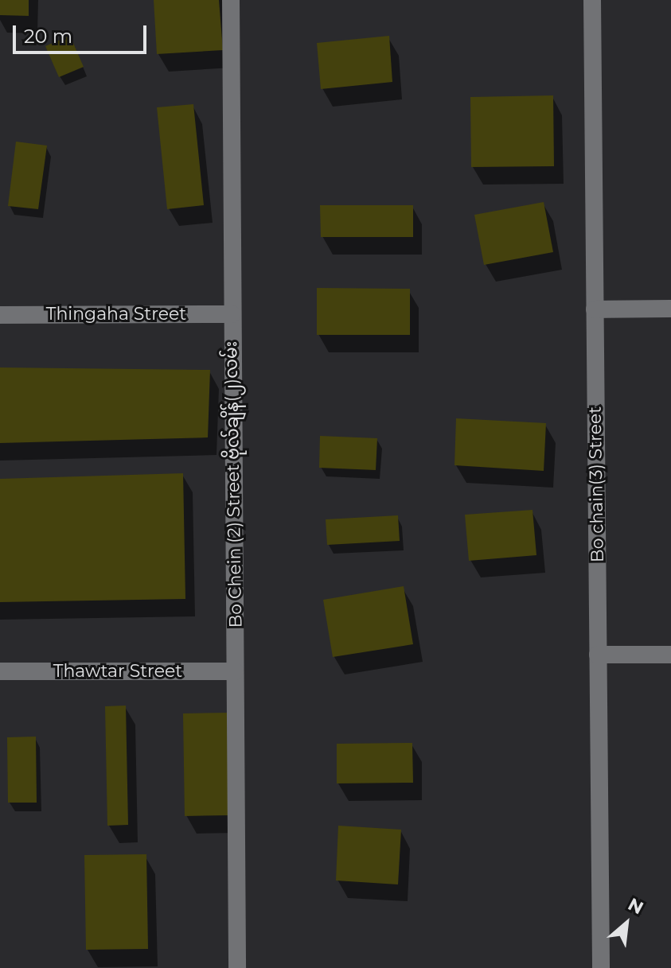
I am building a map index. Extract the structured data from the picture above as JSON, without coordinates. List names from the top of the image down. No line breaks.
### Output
{"streets":{"street":["Thingaha Street","Bo Chein (2) Street ဗိုလ်ချိန်(၂)လမ်း","Bo chain(3) Street","Thawtar Street"]},"crossings":[["Thingaha Street","Bo Chein (2) Street ဗိုလ်ချိန်(၂)လမ်း"],["Bo Chein (2) Street ဗိုလ်ချိန်(၂)လမ်း","Thawtar Street"]],"scale_bar":"20 m","north":"top right"}
